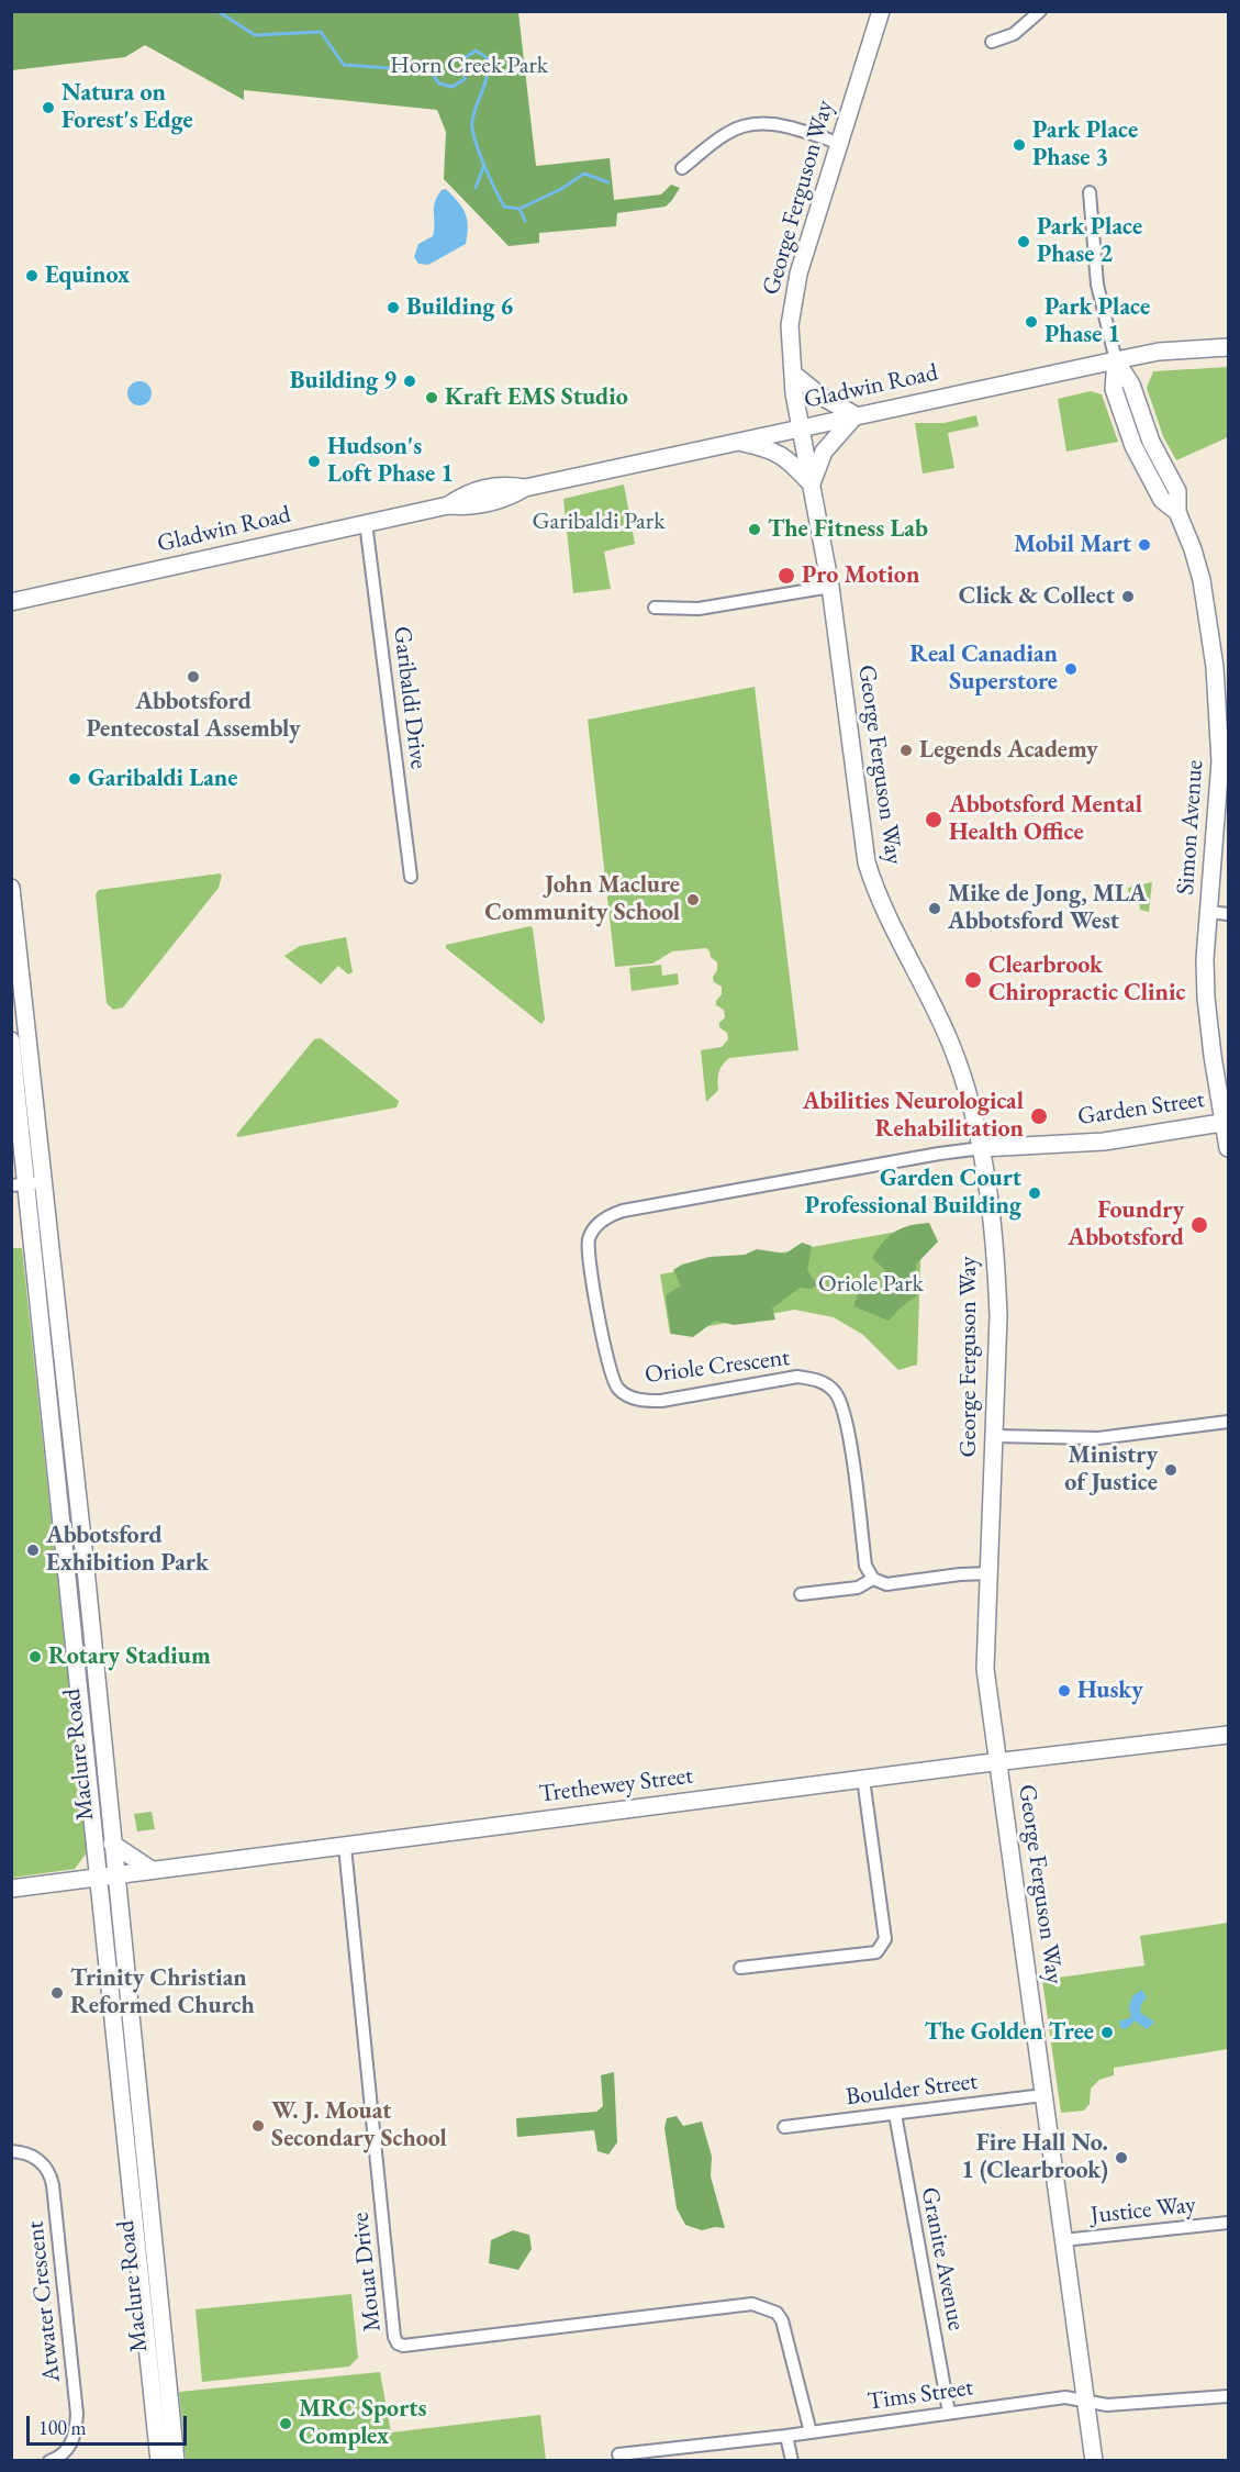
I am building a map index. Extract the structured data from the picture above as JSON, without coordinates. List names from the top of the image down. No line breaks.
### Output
{"streets":{"main road":["George Ferguson Way","Gladwin Road","Simon Avenue","Garden Street","Maclure Road","Trethewey Street"],"street":["Garibaldi Drive","Oriole Crescent","Boulder Street","Justice Way","Granite Avenue","Mouat Drive","Atwater Crescent","Tims Street"]},"crossings":[["George Ferguson Way","Gladwin Road"],["George Ferguson Way","Garden Street"],["George Ferguson Way","Oriole Crescent"],["George Ferguson Way","Trethewey Street"],["George Ferguson Way","Boulder Street"],["George Ferguson Way","Justice Way"],["George Ferguson Way","Tims Street"],["Gladwin Road","Garibaldi Drive"],["Gladwin Road","Simon Avenue"],["Simon Avenue","Garden Street"],["Garden Street","Oriole Crescent"],["Maclure Road","Trethewey Street"],["Trethewey Street","Mouat Drive"],["Boulder Street","Granite Avenue"],["Granite Avenue","Tims Street"],["Mouat Drive","Tims Street"]],"parks":["Horn Creek Park","Garibaldi Park","Oriole Park"],"places":["Natura on Forest's Edge","Park Place Phase 3","Park Place Phase 2","Equinox","Building 6","Park Place Phase 1","Building 9","Kraft EMS Studio","Hudson's Loft Phase 1","The Fitness Lab","Mobil Mart","Pro Motion","Click & Collect","Real Canadian Superstore","Abbotsford Pentecostal Assembly","Legends Academy","Garibaldi Lane","Abbotsford Mental Health Office","John Maclure Community School","Mike de Jong, MLA Abbotsford West","Clearbrook Chiropractic Clinic","Abilities Neurological Rehabilitation","Garden Court Professional Building","Foundry Abbotsford","Ministry of Justice","Abbotsford Exhibition Park","Rotary Stadium","Husky","Trinity Christian Reformed Church","The Golden Tree","W. J. Mouat Secondary School","Fire Hall No. 1 (Clearbrook)","MRC Sports Complex"],"scale_bar":"100 m"}
